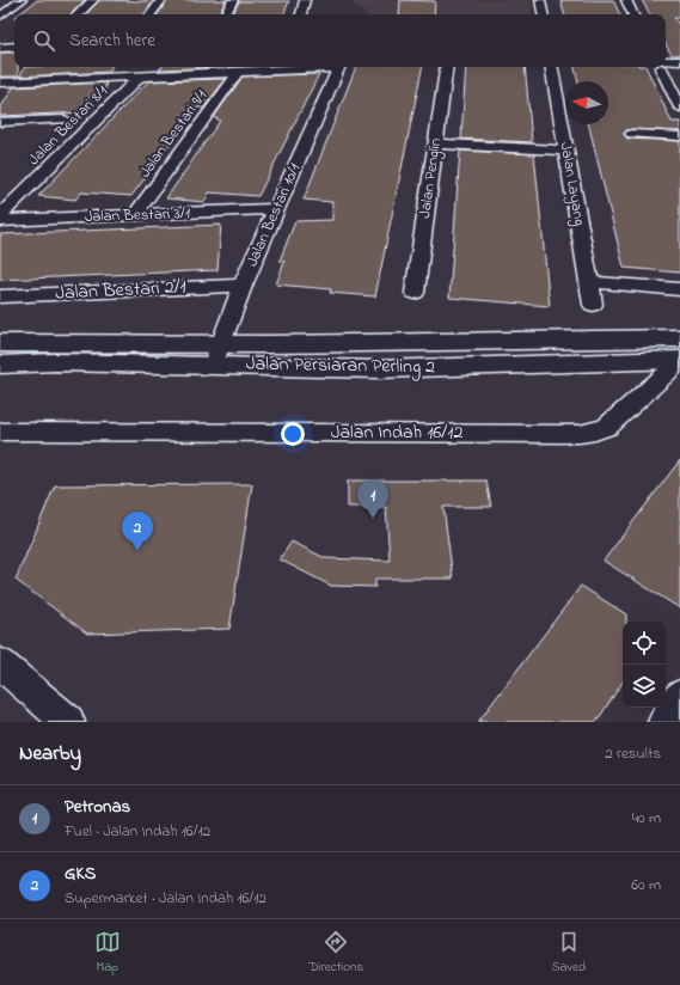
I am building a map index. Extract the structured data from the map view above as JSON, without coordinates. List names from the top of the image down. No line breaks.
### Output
{"streets":{"main road":["Jalan Persiaran Perling 2"],"street":["Jalan Bestari 8/1","Jalan Bestari 9/1","Jalan Penglin","Jalan Layang","Jalan Bestari 3/1","Jalan Bestari 10/1","Jalan Bestari 2/1","Jalan Indah 16/12"]},"crossings":[["Jalan Bestari 9/1","Jalan Bestari 3/1"],["Jalan Bestari 3/1","Jalan Bestari 10/1"],["Jalan Bestari 10/1","Jalan Bestari 2/1"],["Jalan Bestari 10/1","Jalan Persiaran Perling 2"],["Jalan Persiaran Perling 2","Jalan Indah 16/12"]],"north":"left","page":{"search":"Search here","pins":["1","2"],"heading":["Nearby","2 results"],"list":[{"mark":"1","name":"Petronas","note":"Fuel · Jalan Indah 16/12","value":"40 m"},{"mark":"2","name":"GKS","note":"Supermarket · Jalan Indah 16/12","value":"60 m"}],"nav":["Map","Directions","Saved"]}}
